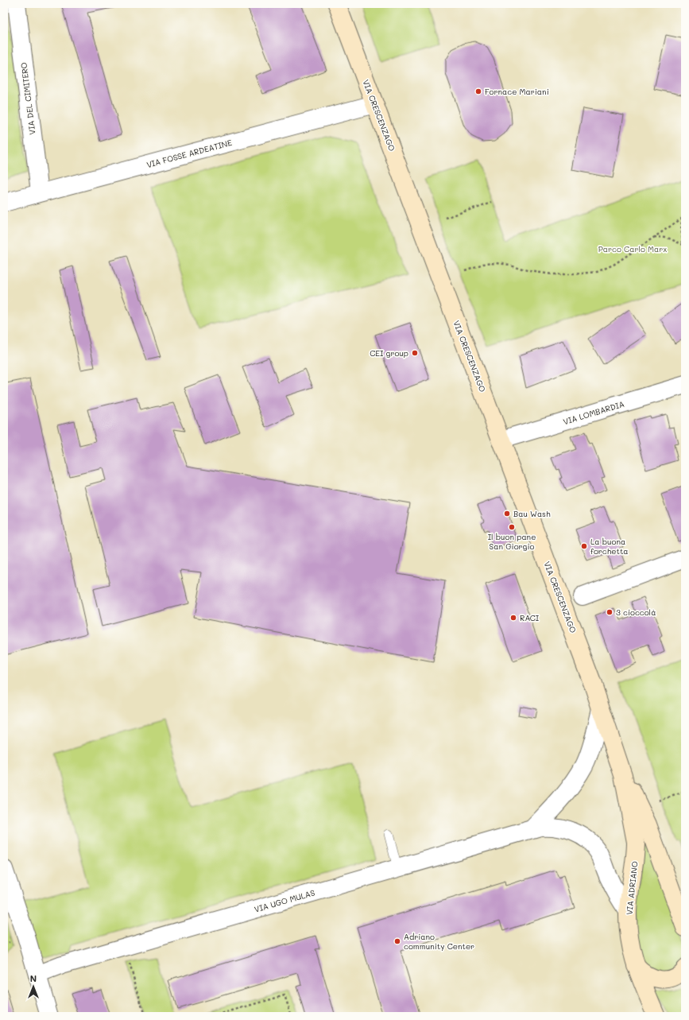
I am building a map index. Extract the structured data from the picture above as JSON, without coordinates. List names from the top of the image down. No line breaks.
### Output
{"streets":{"street":["VIA DEL CIMITERO","VIA CRESCENZAGO","VIA FOSSE ARDEATINE","VIA LOMBARDIA","VIA ADRIANO","VIA UGO MULAS"]},"crossings":[["VIA DEL CIMITERO","VIA FOSSE ARDEATINE"],["VIA CRESCENZAGO","VIA FOSSE ARDEATINE"],["VIA CRESCENZAGO","VIA LOMBARDIA"],["VIA CRESCENZAGO","VIA ADRIANO"],["VIA ADRIANO","VIA UGO MULAS"]],"parks":["Parco Carlo Marx"],"places":["Fornace Mariani","CEI group","Bau Wash","Il buon pane San Giorgio","La buona forchetta","3 cioccolà","RACI","Adriano community Center"],"north":"top"}
